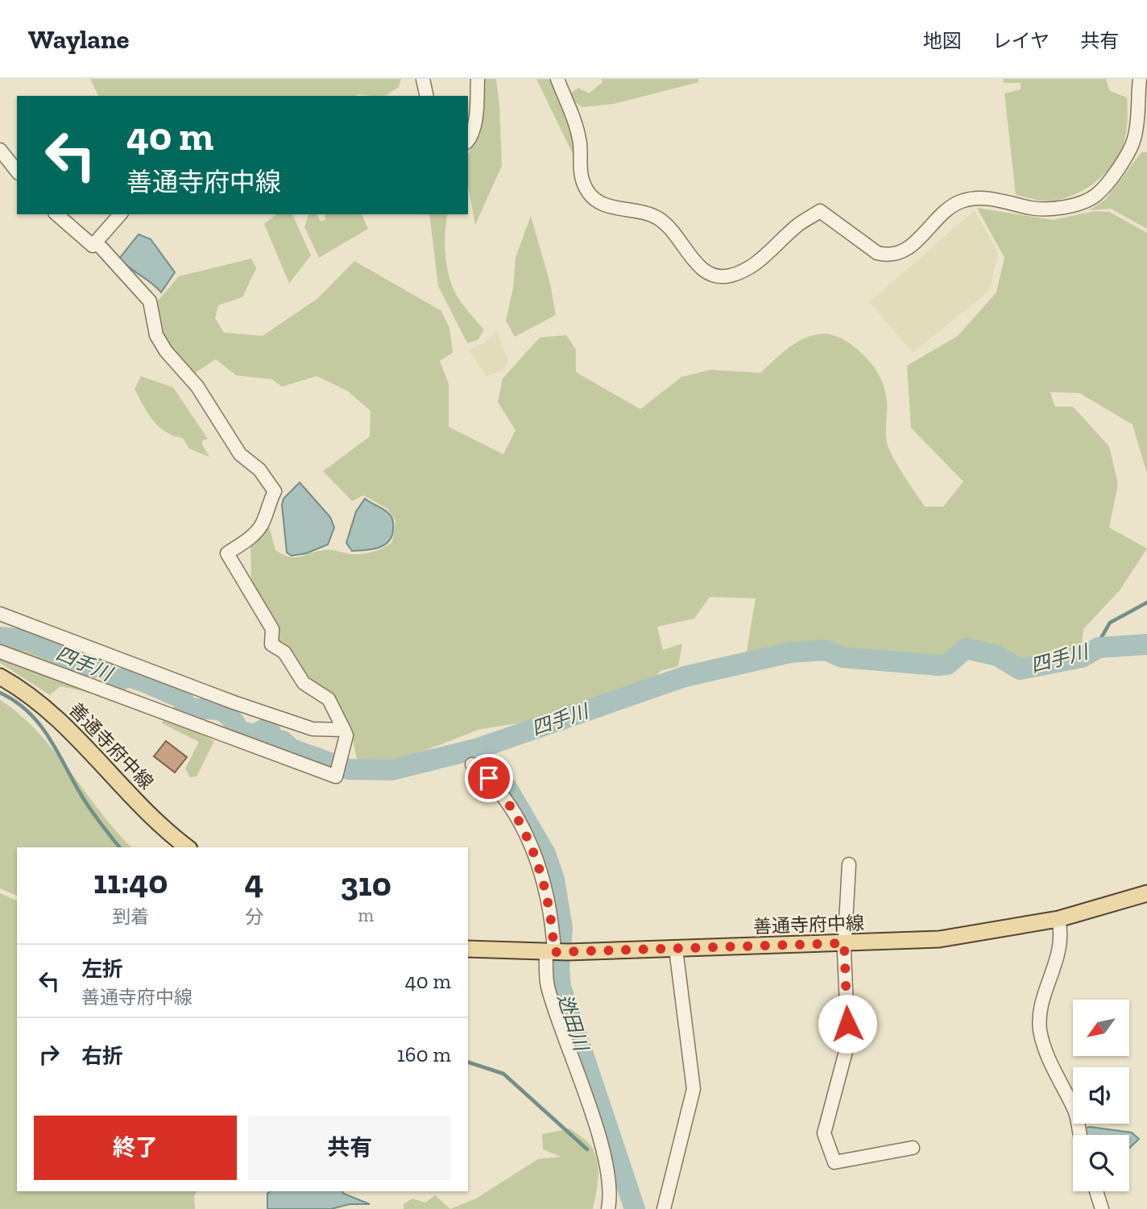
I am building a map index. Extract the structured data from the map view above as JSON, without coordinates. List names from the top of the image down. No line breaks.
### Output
{"streets":{"main road":["善通寺府中線"]},"water":["四手川","迯田川"],"north":"bottom left","page":{"header":"Waylane","nav":["地図","レイヤ","共有"],"turn":["40 m","善通寺府中線"],"eta":["11:40","到着","4","分","310","m"],"list":[{"name":"左折","note":"善通寺府中線","value":"40 m"},{"name":"右折","value":"160 m"}],"buttons":["終了","共有"]}}
